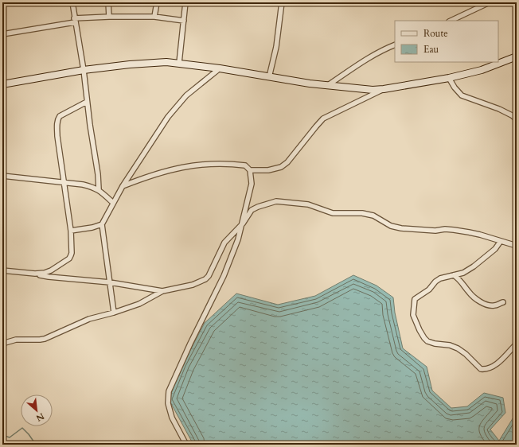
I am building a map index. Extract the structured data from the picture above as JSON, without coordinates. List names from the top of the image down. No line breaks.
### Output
{"legend":["Route","Eau"],"north":"bottom right"}
